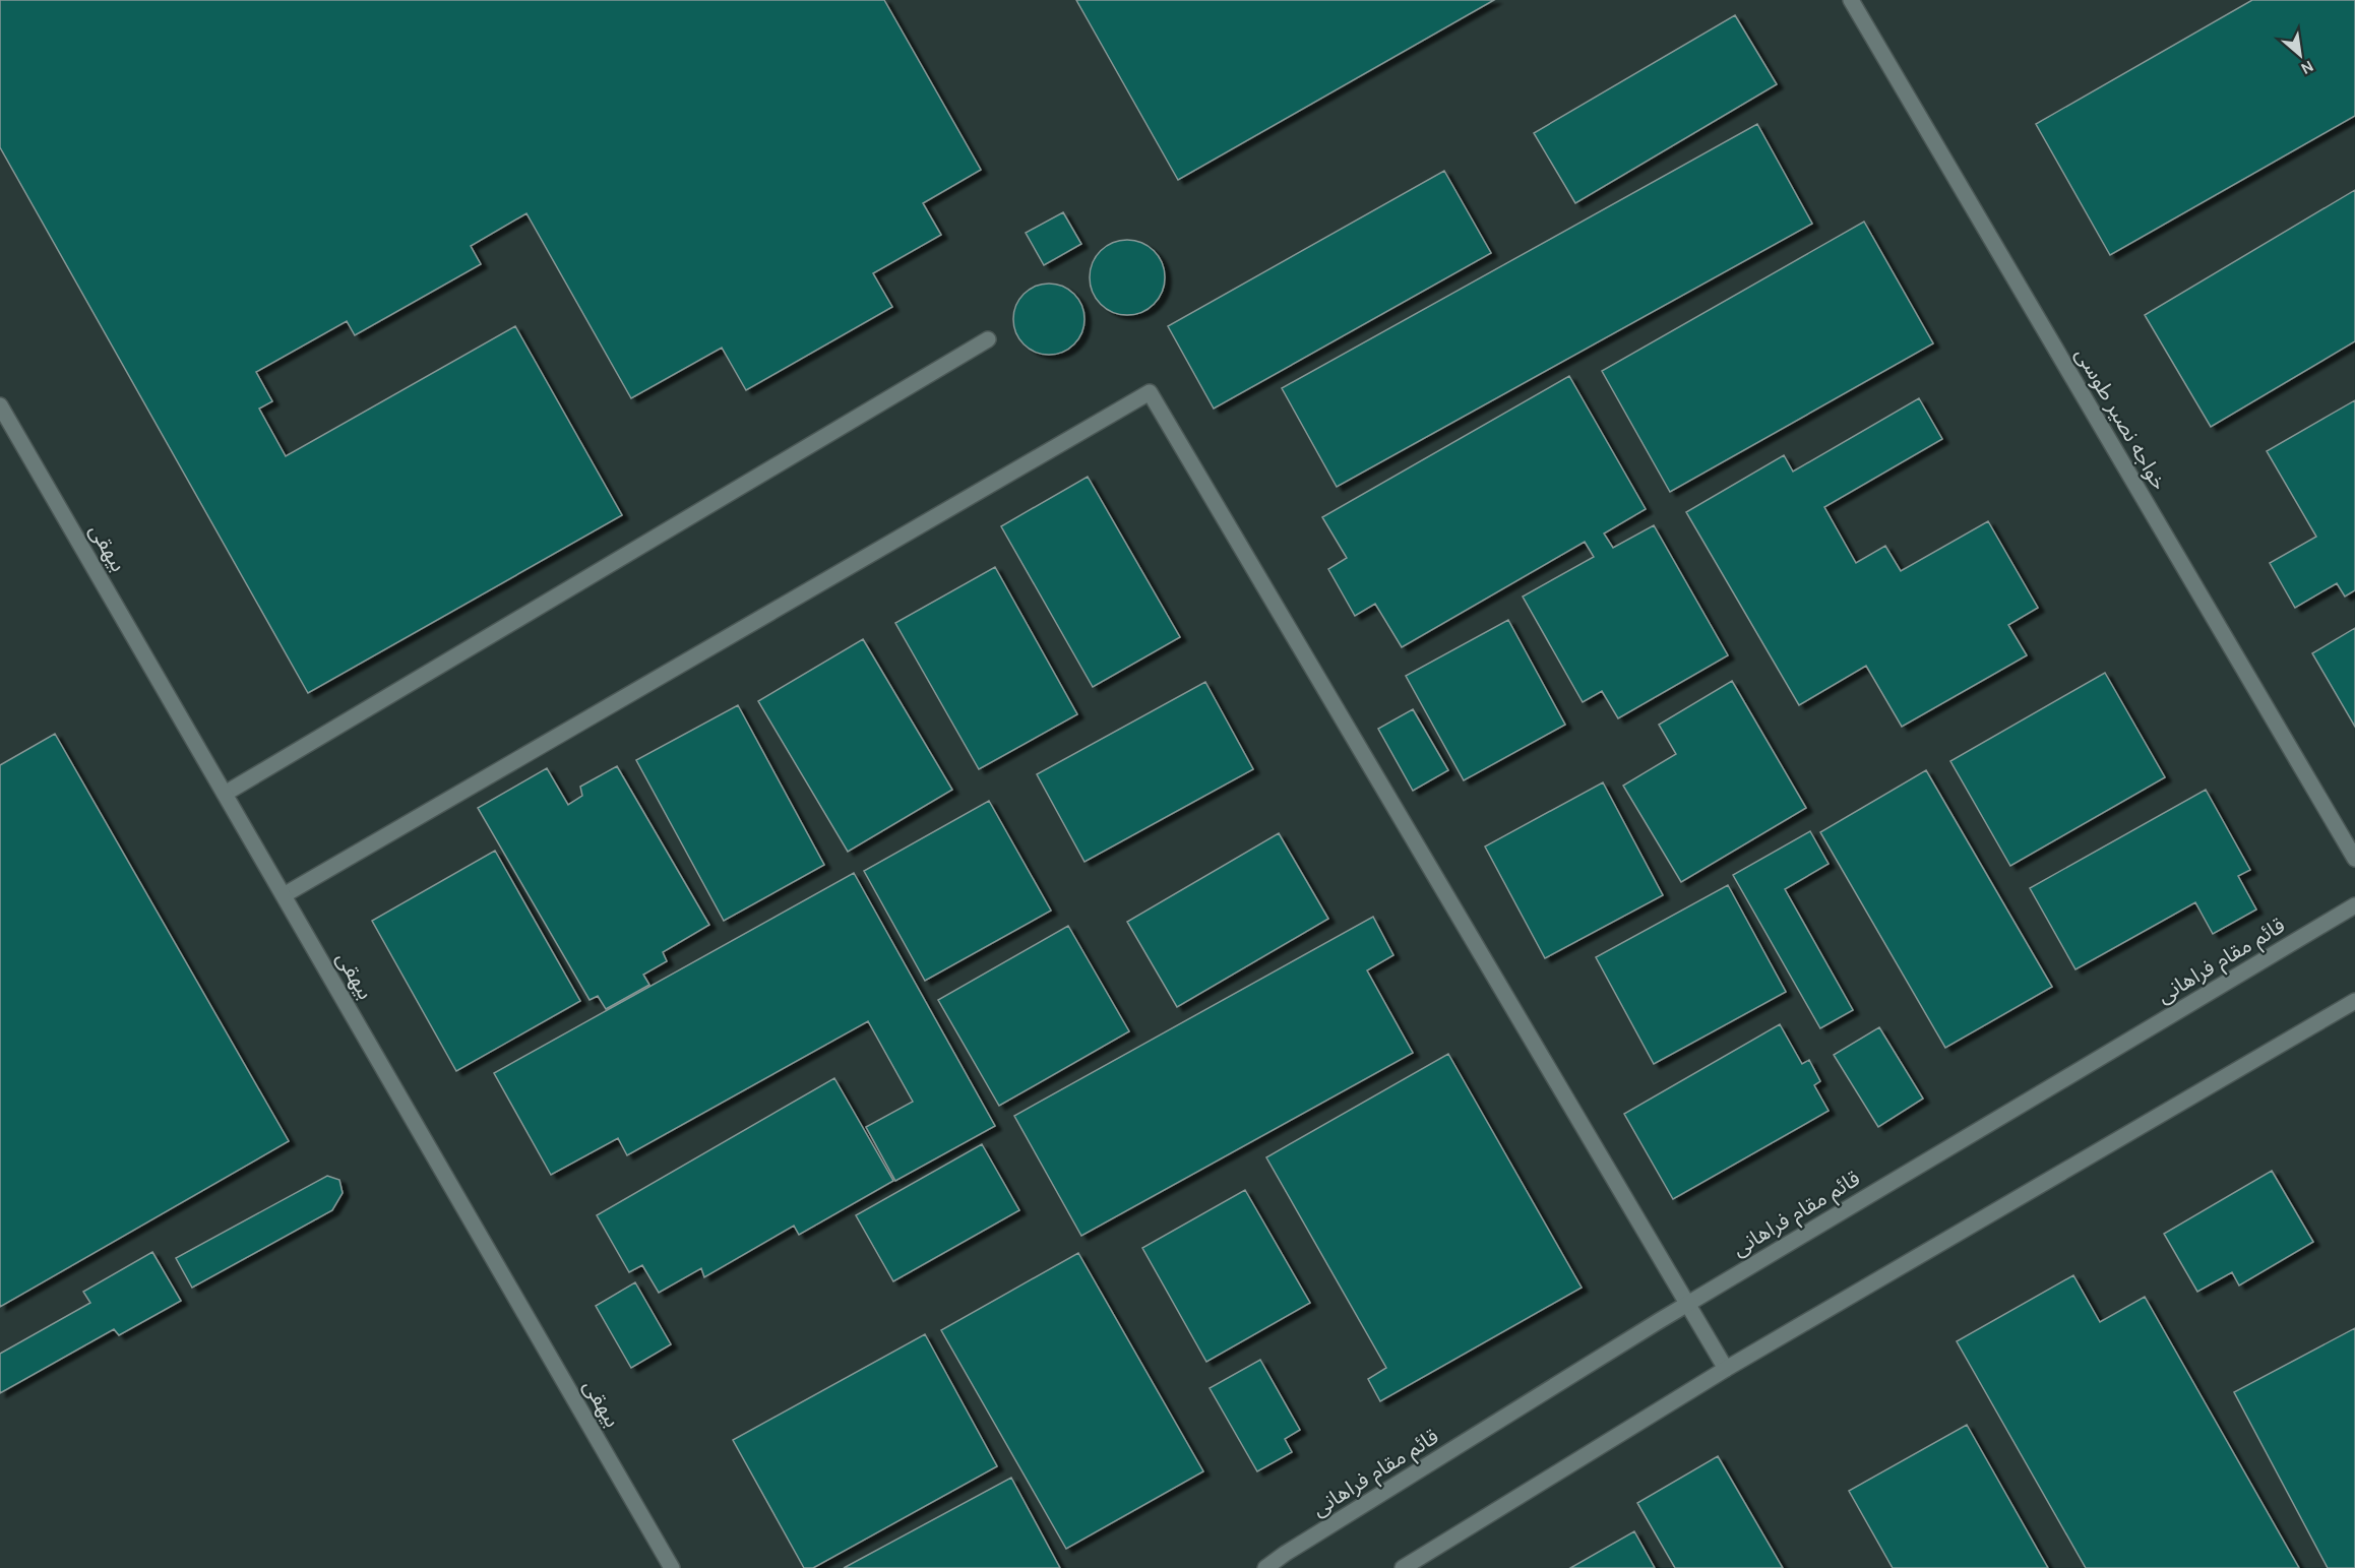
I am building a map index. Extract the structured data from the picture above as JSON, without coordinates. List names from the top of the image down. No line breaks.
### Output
{"streets":{"street":["خواجه نصیر طوسی","بیهقی","قائم مقام فراهانی"]},"north":"bottom right"}
